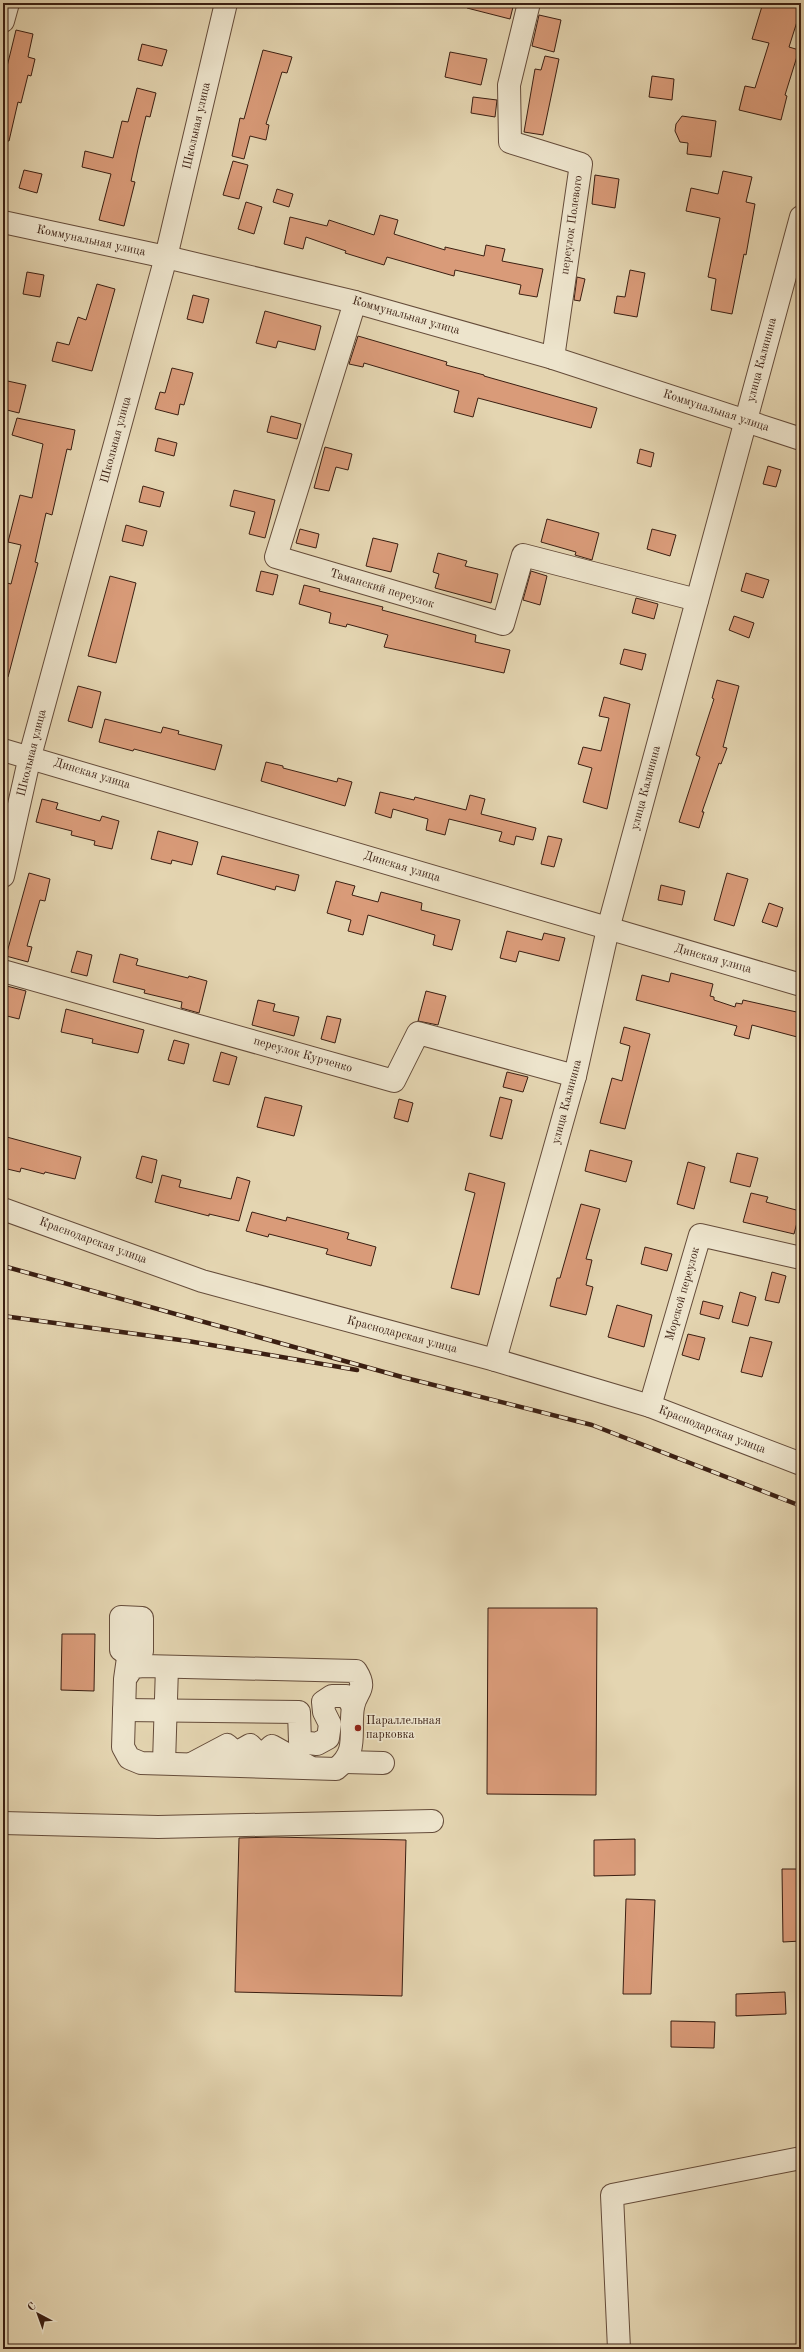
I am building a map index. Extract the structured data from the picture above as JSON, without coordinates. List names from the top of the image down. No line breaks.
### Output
{"streets":{"street":["Школьная улица","переулок Полевого","Коммунальная улица","улица Калинина","Таманский переулок","Динская улица","переулок Курченко","Краснодарская улица","Морской переулок"]},"crossings":[["Школьная улица","Коммунальная улица"],["Школьная улица","Динская улица"],["переулок Полевого","Коммунальная улица"],["Коммунальная улица","улица Калинина"],["Коммунальная улица","Таманский переулок"],["улица Калинина","Таманский переулок"],["улица Калинина","Динская улица"],["улица Калинина","переулок Курченко"],["улица Калинина","Краснодарская улица"],["Краснодарская улица","Морской переулок"]],"places":["Параллельная парковка"],"north":"top left"}
